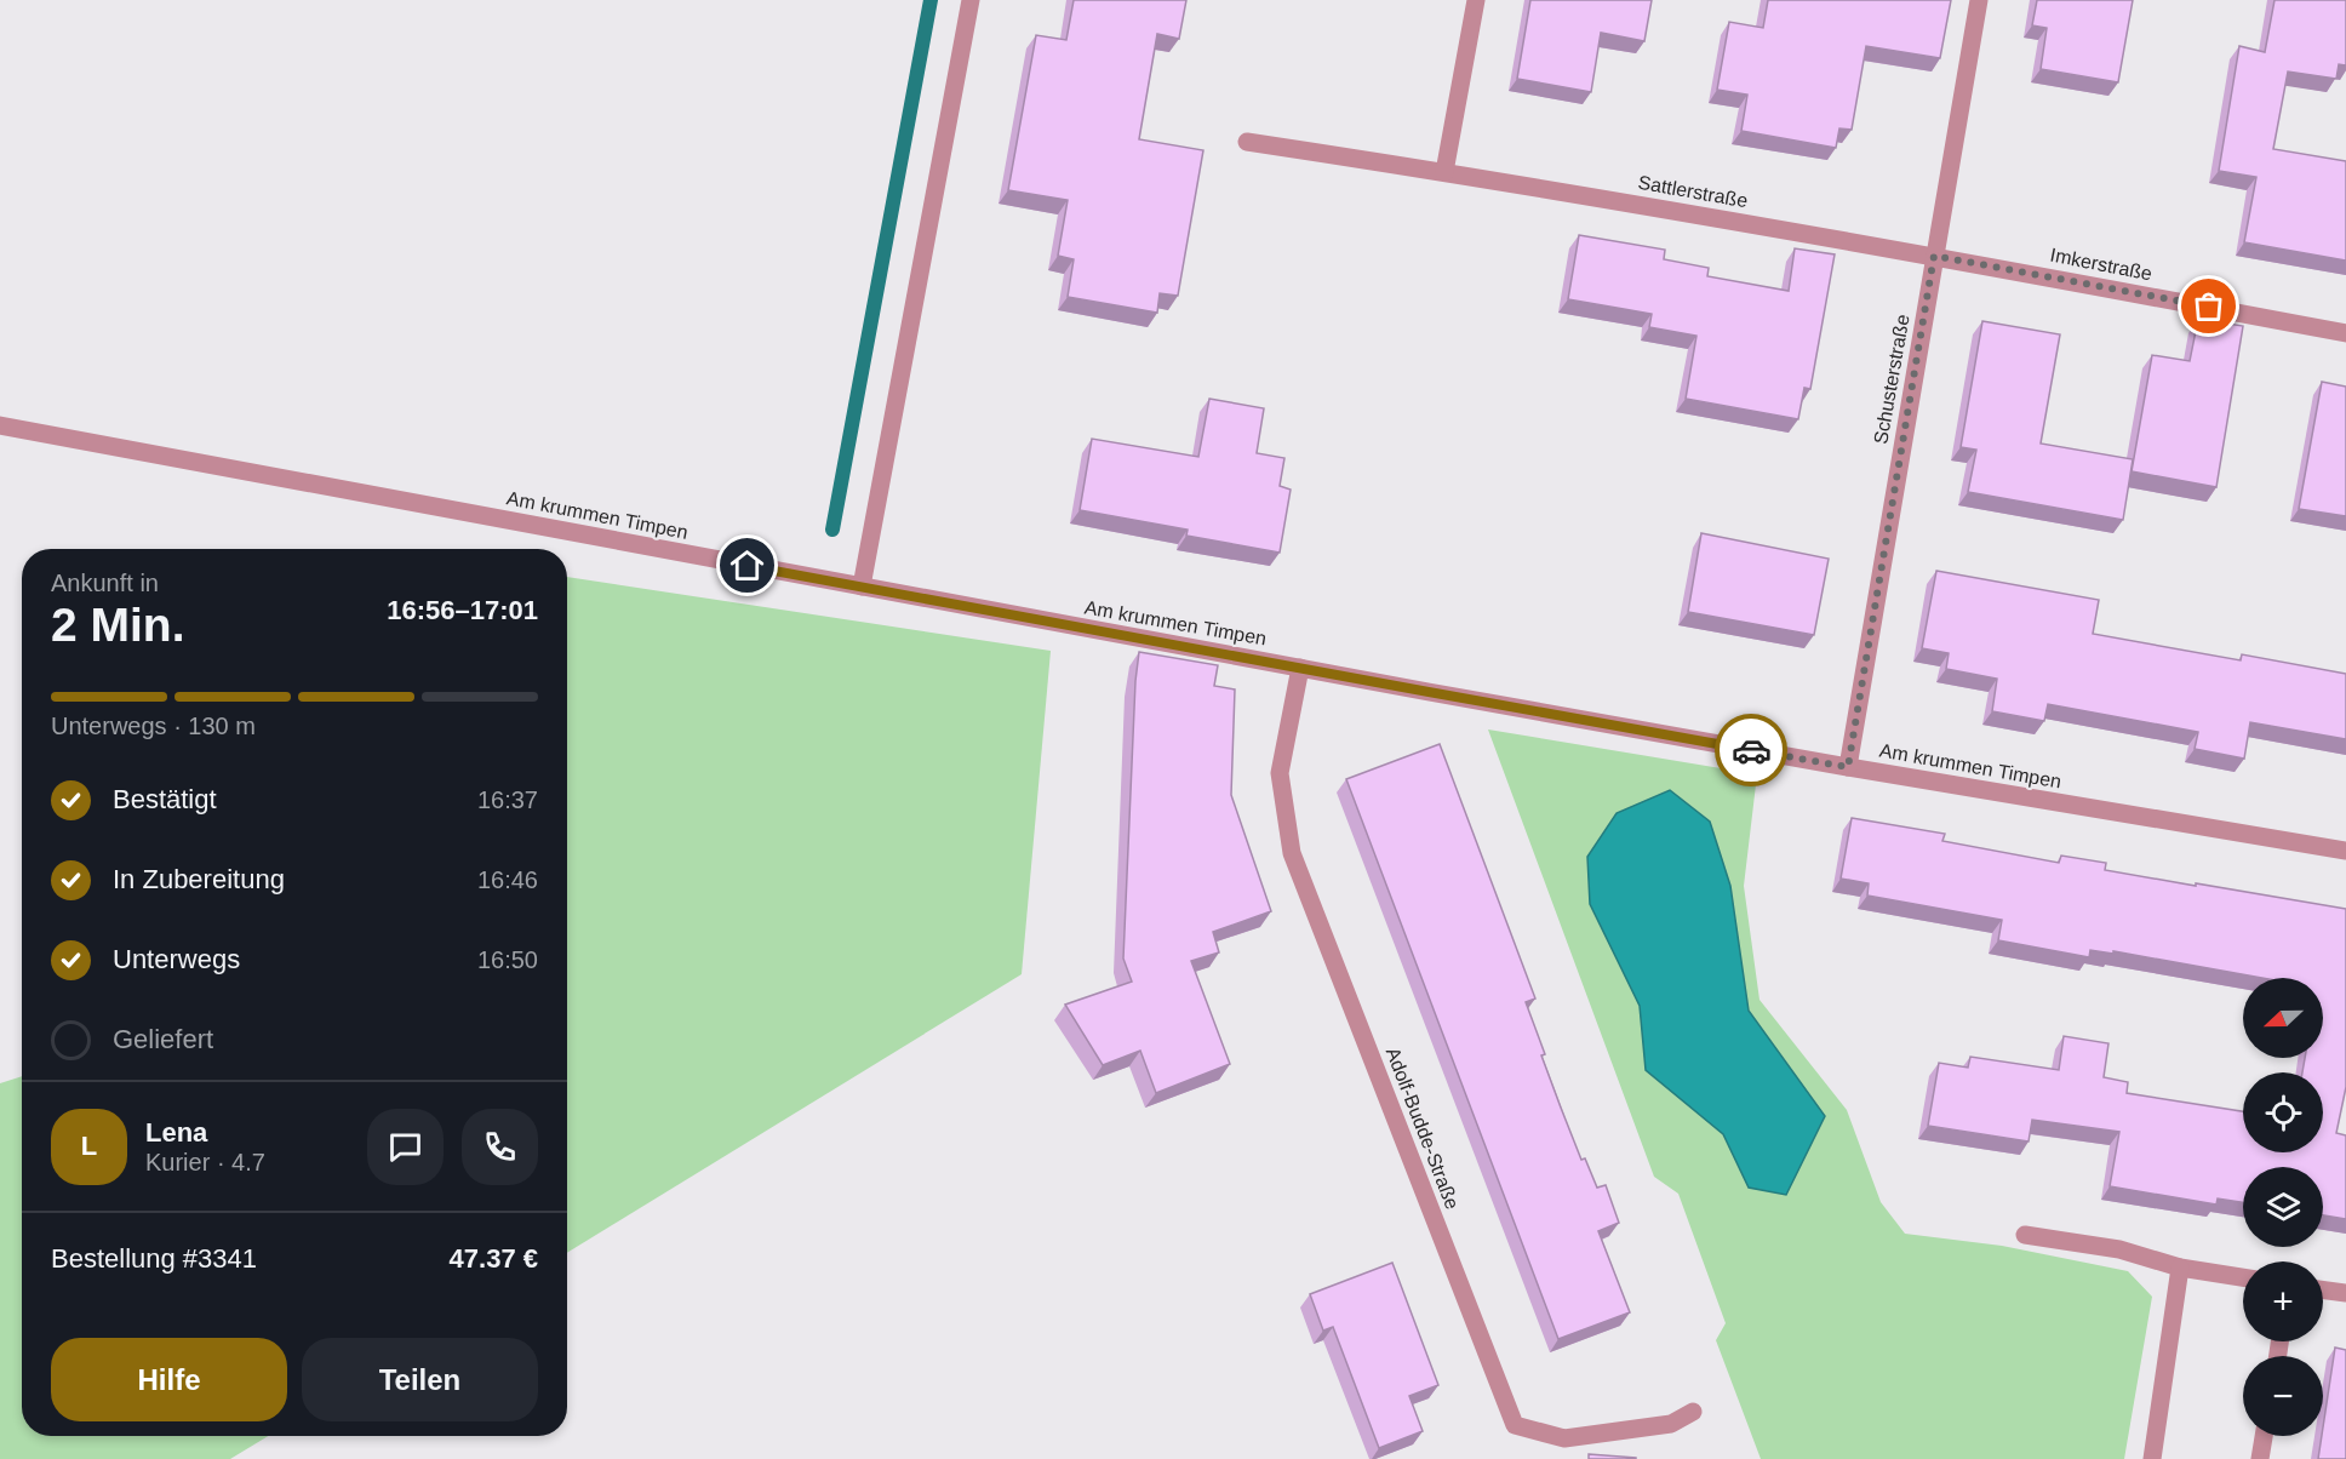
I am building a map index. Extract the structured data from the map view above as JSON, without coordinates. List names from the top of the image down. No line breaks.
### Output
{"streets":{"street":["Sattlerstraße","Imkerstraße","Schusterstraße","Am krummen Timpen","Adolf-Budde-Straße"]},"crossings":[["Sattlerstraße","Imkerstraße"],["Sattlerstraße","Schusterstraße"],["Imkerstraße","Schusterstraße"],["Schusterstraße","Am krummen Timpen"],["Am krummen Timpen","Adolf-Budde-Straße"]],"north":"left","page":{"heading":["2 Min.","Ankunft in","16:56–17:01"],"panel":["Lena","Kurier · 4.7","Bestellung #3341","47.37 €"],"bar":"Unterwegs · 130 m","list":[["Bestätigt","16:37"],["In Zubereitung","16:46"],["Unterwegs","16:50"],"Geliefert"],"map_buttons":["+","−"],"round":"L","buttons":["Hilfe","Teilen"]}}
